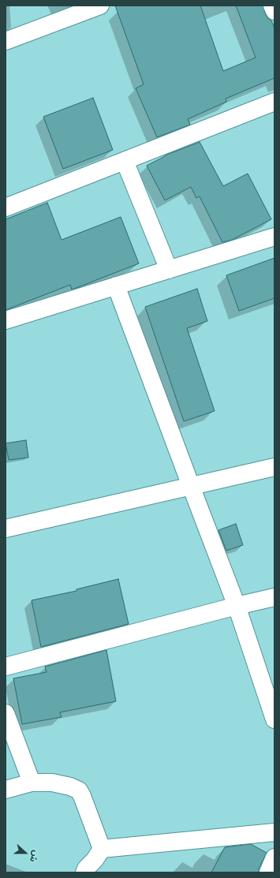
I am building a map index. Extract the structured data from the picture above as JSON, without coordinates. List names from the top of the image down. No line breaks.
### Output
{"north":"right"}
